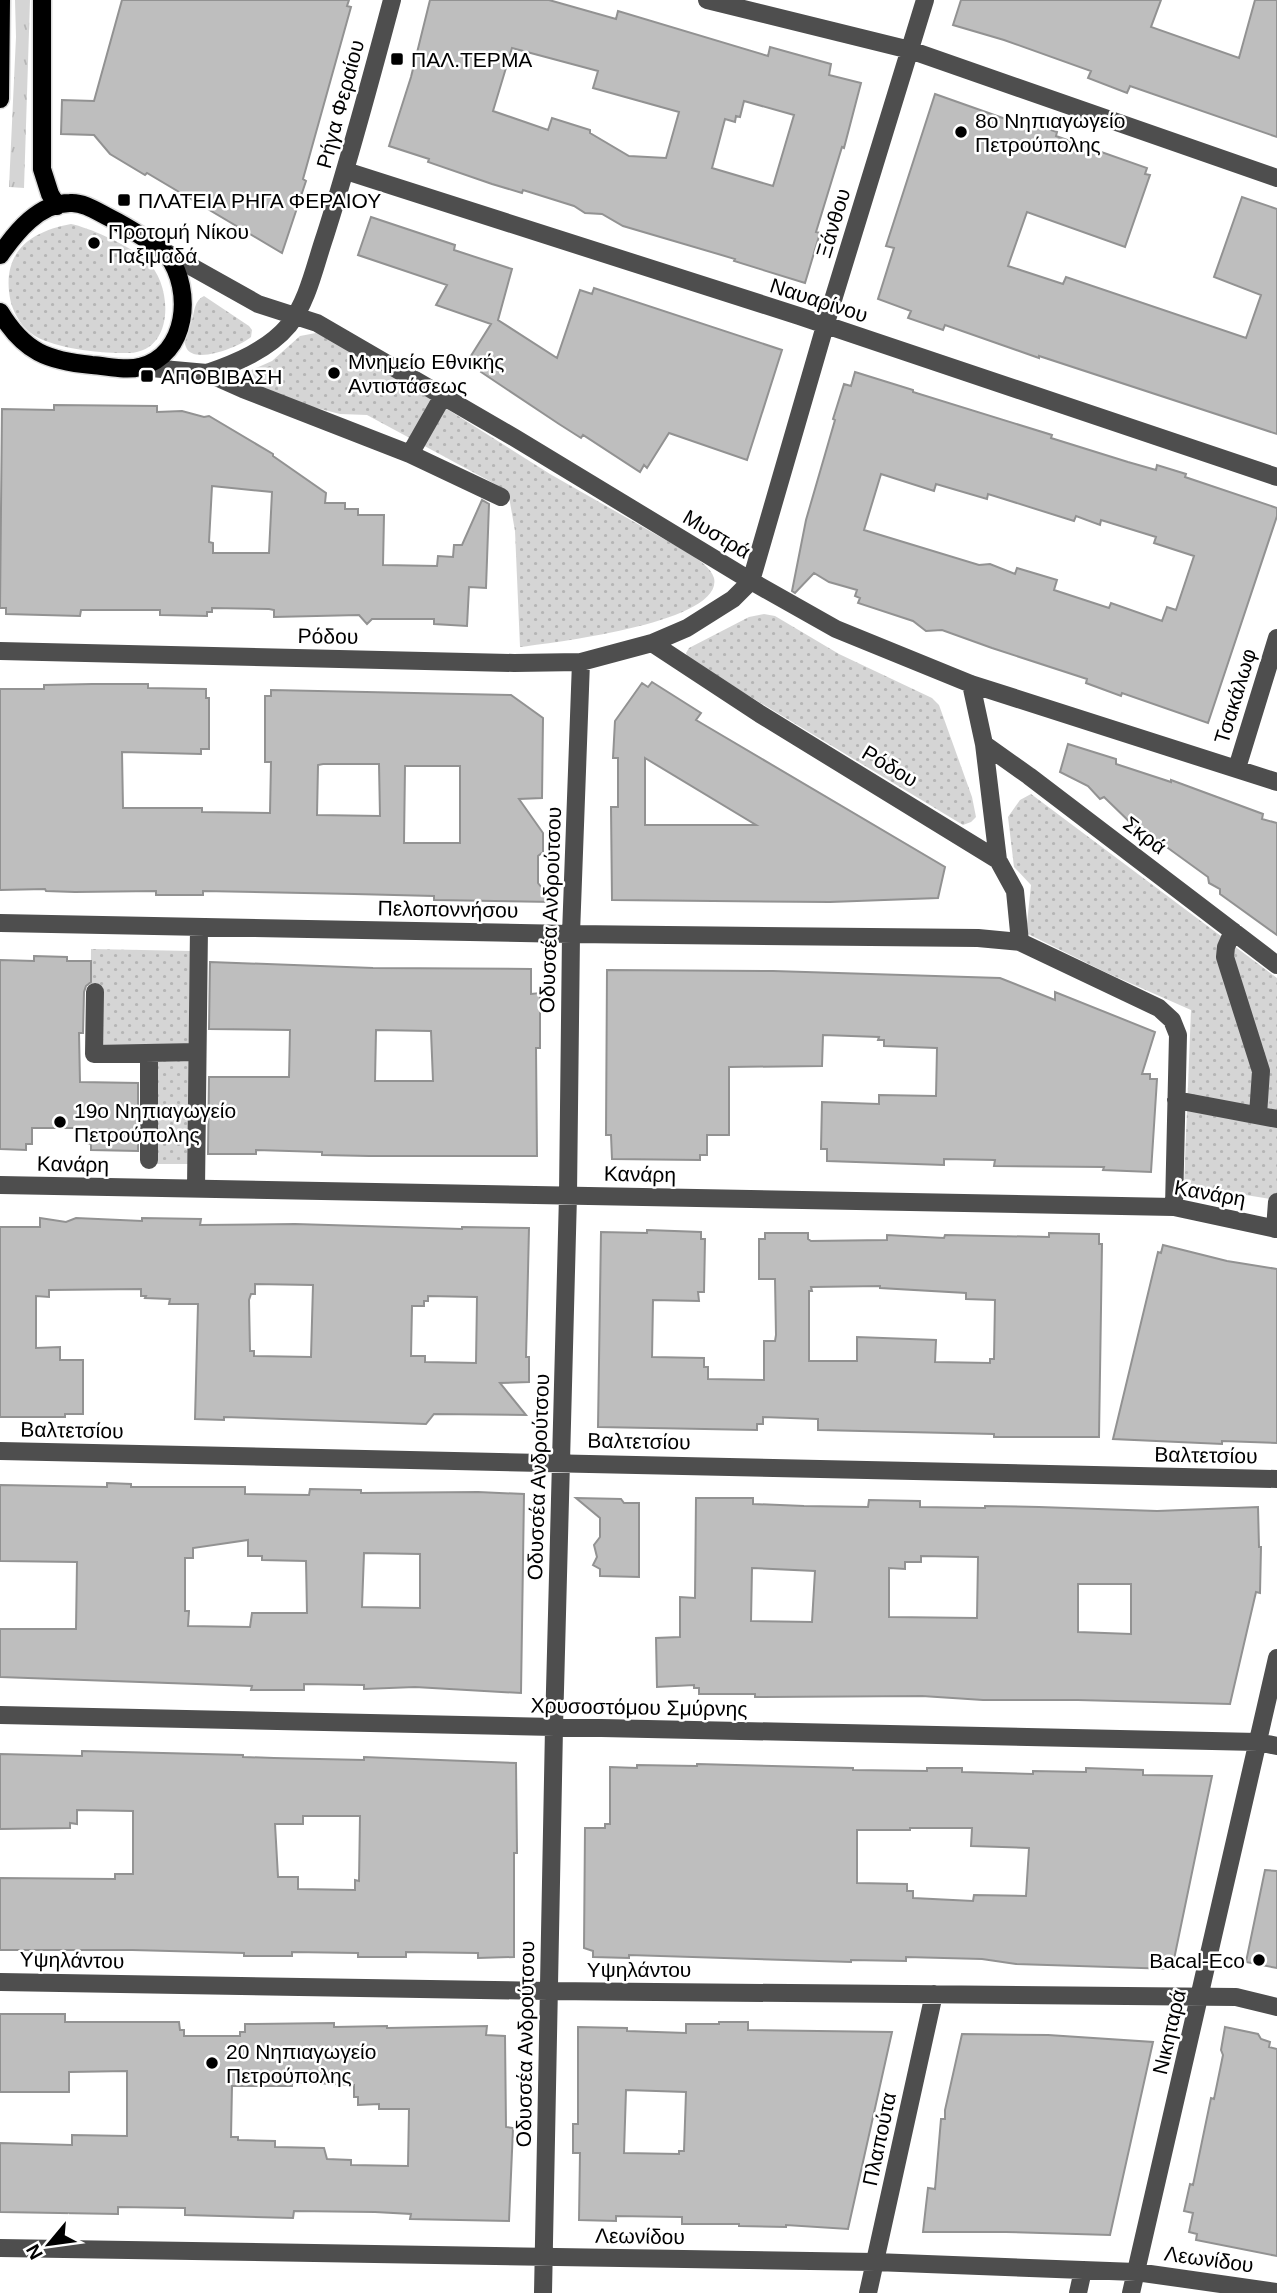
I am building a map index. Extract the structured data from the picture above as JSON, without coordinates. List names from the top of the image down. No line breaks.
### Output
{"streets":{"street":["Ρήγα Φεραίου","Ξάνθου","Ναυαρίνου","Μυστρά","Ρόδου","Τσακάλωφ","Σκρά","Πελοποννήσου","Οδυσσέα Ανδρούτσου","Κανάρη","Βαλτετσίου","Χρυσοστόμου Σμύρνης","Υψηλάντου","Νικηταρά","Πλαπούτα","Λεωνίδου"]},"crossings":[["Ρήγα Φεραίου","Ναυαρίνου"],["Ρήγα Φεραίου","Μυστρά"],["Ξάνθου","Ναυαρίνου"],["Ξάνθου","Μυστρά"],["Ξάνθου","Ρόδου"],["Μυστρά","Ρόδου"],["Μυστρά","Τσακάλωφ"],["Ρόδου","Οδυσσέα Ανδρούτσου"],["Πελοποννήσου","Οδυσσέα Ανδρούτσου"],["Οδυσσέα Ανδρούτσου","Κανάρη"],["Οδυσσέα Ανδρούτσου","Βαλτετσίου"],["Οδυσσέα Ανδρούτσου","Χρυσοστόμου Σμύρνης"],["Οδυσσέα Ανδρούτσου","Υψηλάντου"],["Οδυσσέα Ανδρούτσου","Λεωνίδου"],["Χρυσοστόμου Σμύρνης","Νικηταρά"],["Υψηλάντου","Νικηταρά"],["Υψηλάντου","Πλαπούτα"],["Νικηταρά","Λεωνίδου"],["Πλαπούτα","Λεωνίδου"]],"places":{"transit":["ΠΑΛ.ΤΕΡΜΑ","ΠΛΑΤΕΙΑ ΡΗΓΑ ΦΕΡΑΙΟΥ","ΑΠΟΒΙΒΑΣΗ"],"other":["8ο Νηπιαγωγείο Πετρούπολης","Προτομή Νίκου Παξιμαδά","Μνημείο Εθνικής Αντιστάσεως","19ο Νηπιαγωγείο Πετρούπολης","Bacal-Eco","20 Νηπιαγωγείο Πετρούπολης"]},"north":"bottom left"}
